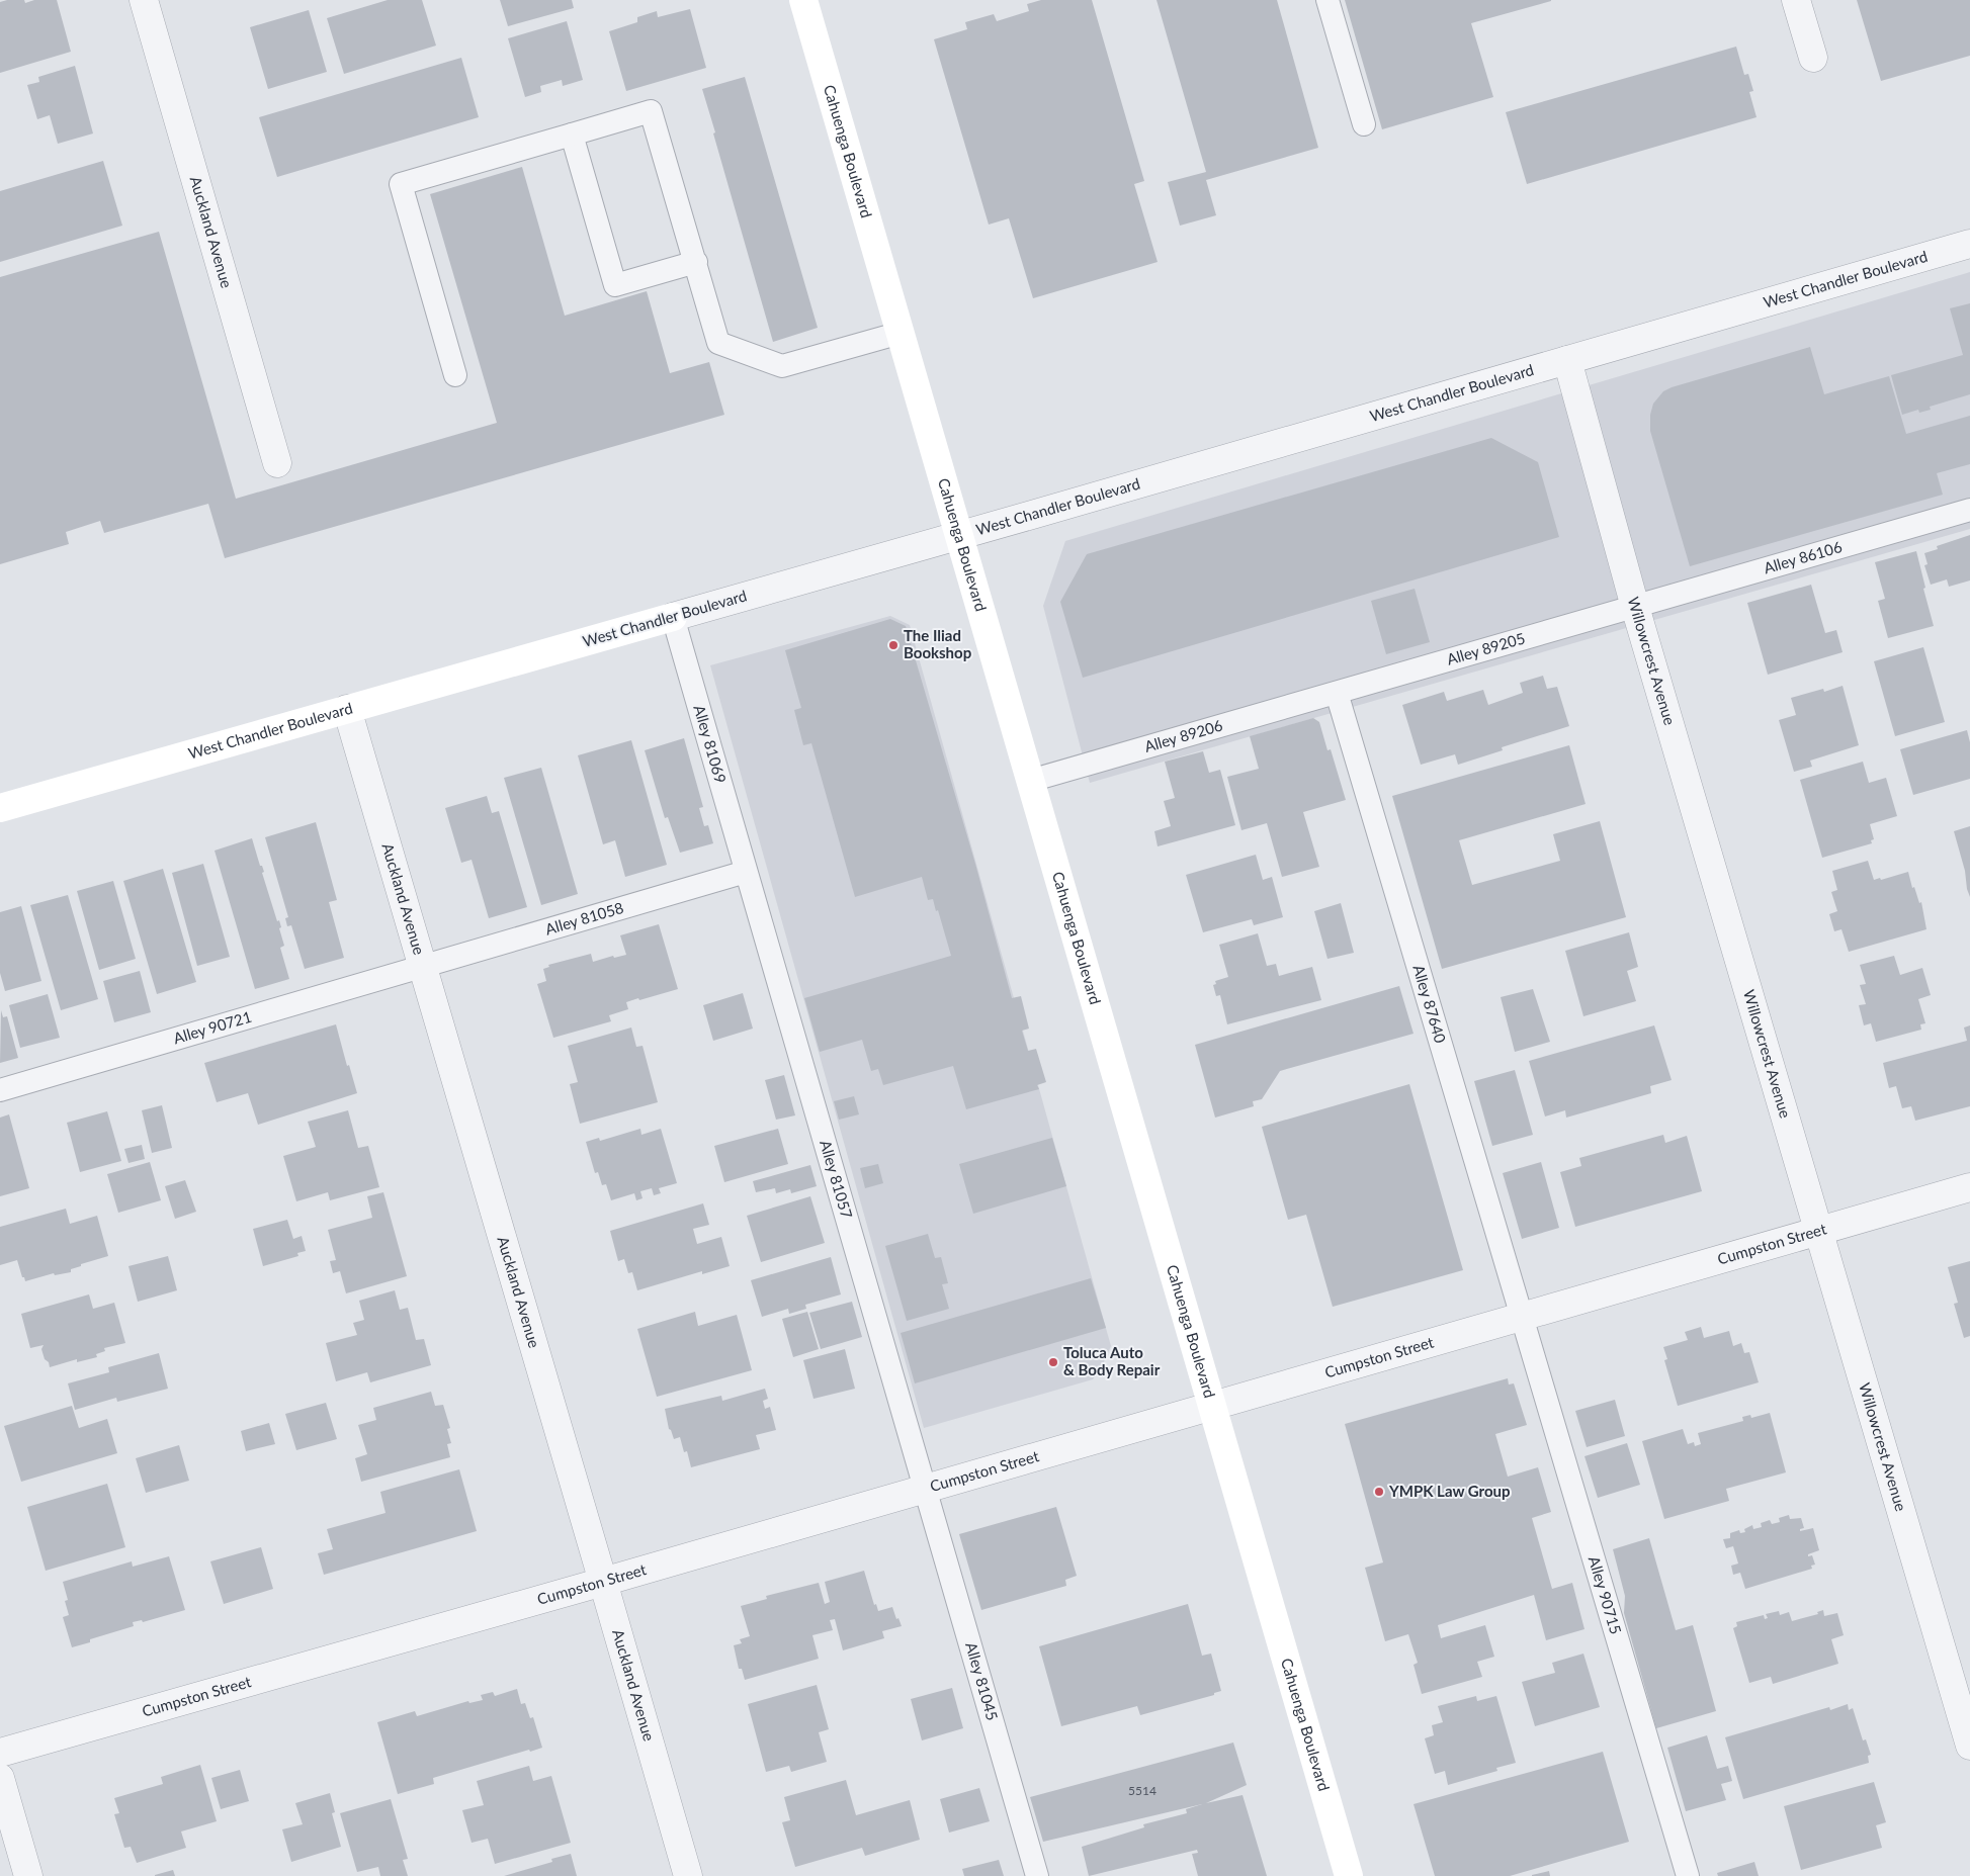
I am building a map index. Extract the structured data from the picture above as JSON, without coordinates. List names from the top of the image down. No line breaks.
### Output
{"streets":{"main road":["Cahuenga Boulevard","West Chandler Boulevard"],"street":["Auckland Avenue","Willowcrest Avenue","Cumpston Street"],"lane":["Alley 86106","Alley 89205","Alley 89206","Alley 81069","Alley 81058","Alley 87640","Alley 90721","Alley 81057","Alley 90715","Alley 81045"]},"crossings":[["Cahuenga Boulevard","West Chandler Boulevard"],["Cahuenga Boulevard","Alley 89206"],["Cahuenga Boulevard","Cumpston Street"],["Auckland Avenue","West Chandler Boulevard"],["Auckland Avenue","Alley 81058"],["Auckland Avenue","Alley 90721"],["Auckland Avenue","Cumpston Street"],["West Chandler Boulevard","Willowcrest Avenue"],["West Chandler Boulevard","Alley 81069"],["Alley 86106","Alley 89205"],["Alley 86106","Willowcrest Avenue"],["Alley 89205","Willowcrest Avenue"],["Alley 89205","Alley 89206"],["Alley 89205","Alley 87640"],["Willowcrest Avenue","Cumpston Street"],["Alley 89206","Alley 87640"],["Alley 81069","Alley 81058"],["Alley 81069","Alley 81057"],["Alley 81058","Alley 90721"],["Alley 81058","Alley 81057"],["Alley 87640","Cumpston Street"],["Alley 87640","Alley 90715"],["Alley 81057","Cumpston Street"],["Alley 81057","Alley 81045"],["Cumpston Street","Alley 90715"],["Cumpston Street","Alley 81045"]],"places":["The Iliad Bookshop","Toluca Auto & Body Repair","YMPK Law Group"],"house_numbers":["5514"]}
